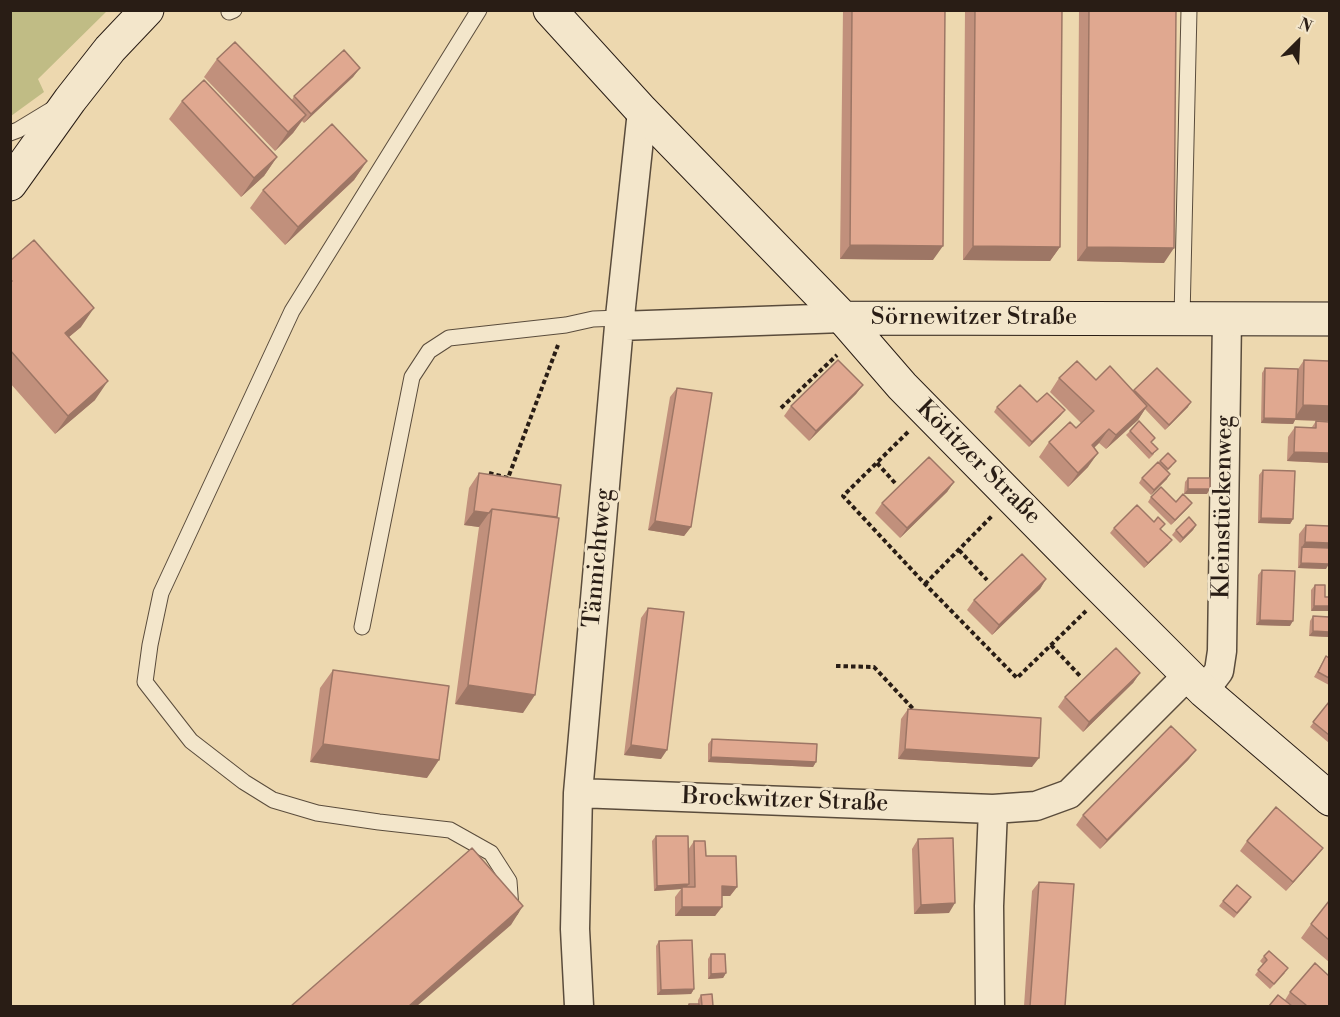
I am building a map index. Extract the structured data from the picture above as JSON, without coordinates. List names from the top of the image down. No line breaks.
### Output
{"streets":{"street":["Sörnewitzer Straße","Kötitzer Straße","Kleinstückenweg","Tännichtweg","Brockwitzer Straße"]},"crossings":[["Sörnewitzer Straße","Kötitzer Straße"],["Sörnewitzer Straße","Kleinstückenweg"],["Sörnewitzer Straße","Tännichtweg"],["Kötitzer Straße","Kleinstückenweg"],["Kötitzer Straße","Tännichtweg"],["Kleinstückenweg","Brockwitzer Straße"],["Tännichtweg","Brockwitzer Straße"]],"north":"top right"}
